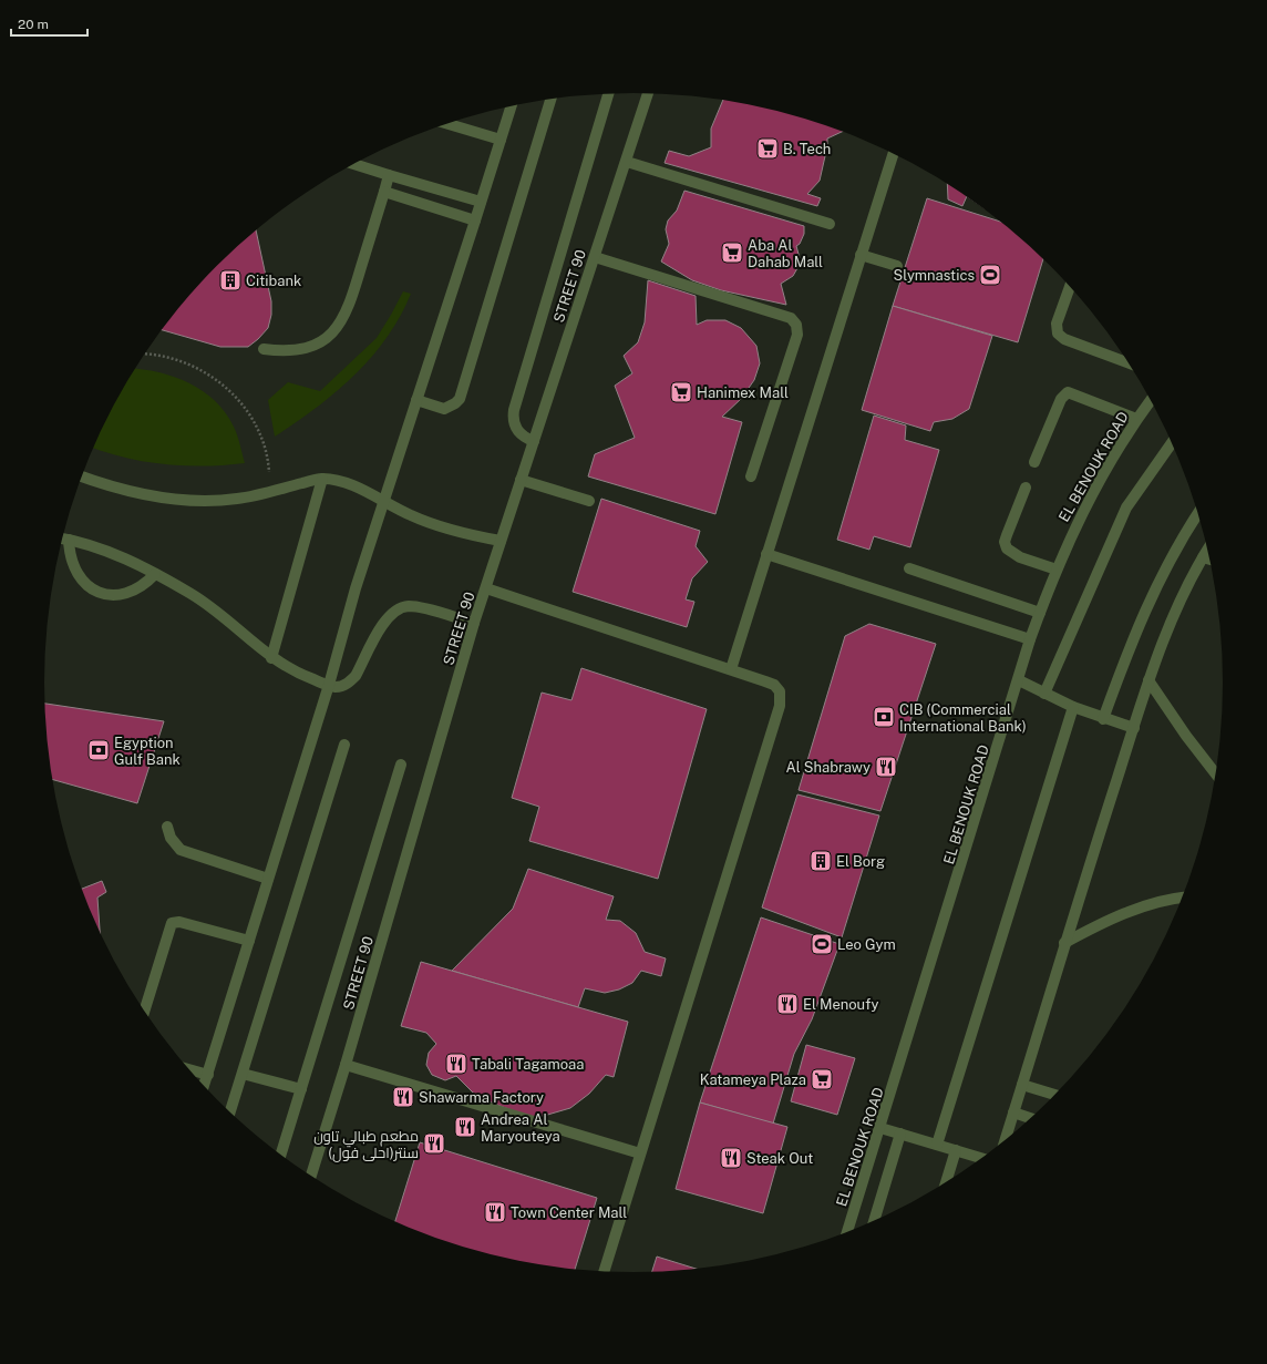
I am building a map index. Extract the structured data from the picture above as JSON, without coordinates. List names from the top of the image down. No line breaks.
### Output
{"streets":{"street":["STREET 90","EL BENOUK ROAD"]},"places":{"supermarket":["B. Tech","Aba Al Dahab Mall","Hanimex Mall","Katameya Plaza"],"sports":["Slymnastics","Leo Gym"],"building":["Citibank","El Borg"],"bank":["CIB (Commercial International Bank)","Egyption Gulf Bank"],"restaurant":["Al Shabrawy","El Menoufy","Tabali Tagamoaa","Shawarma Factory","Andrea Al Maryouteya","مطعم طبالي تاون سنتر(احلى فول)","Steak Out","Town Center Mall"]},"scale_bar":"20 m"}
